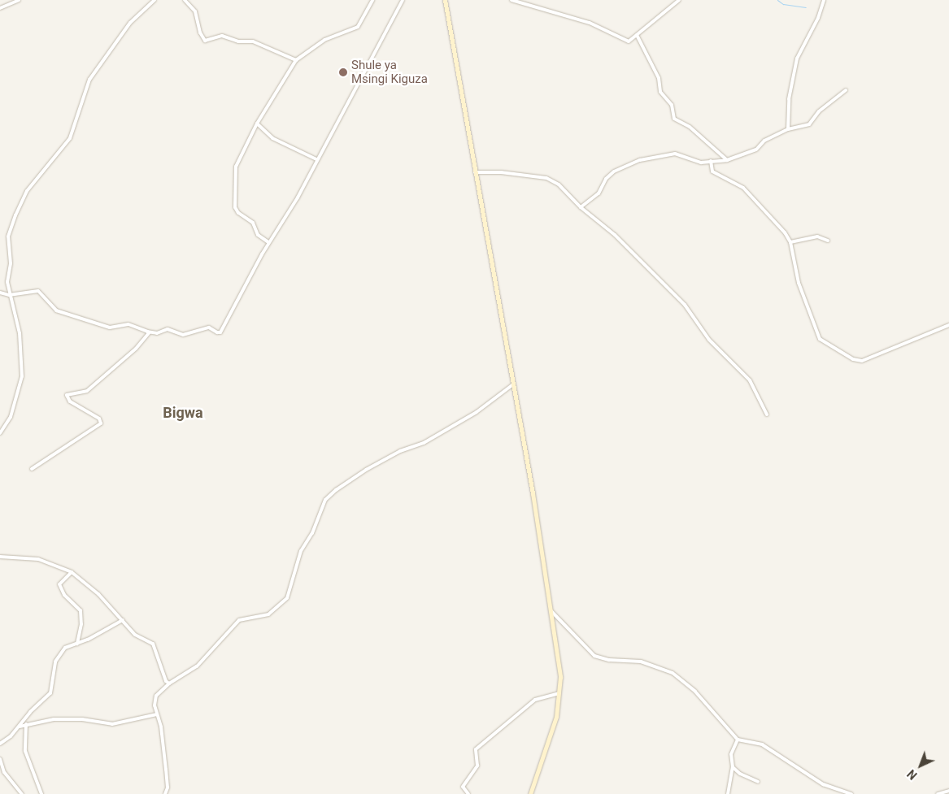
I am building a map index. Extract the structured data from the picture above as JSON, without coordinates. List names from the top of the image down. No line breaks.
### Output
{"districts":["Bigwa"],"places":["Shule ya Msingi Kiguza"],"north":"bottom left"}
